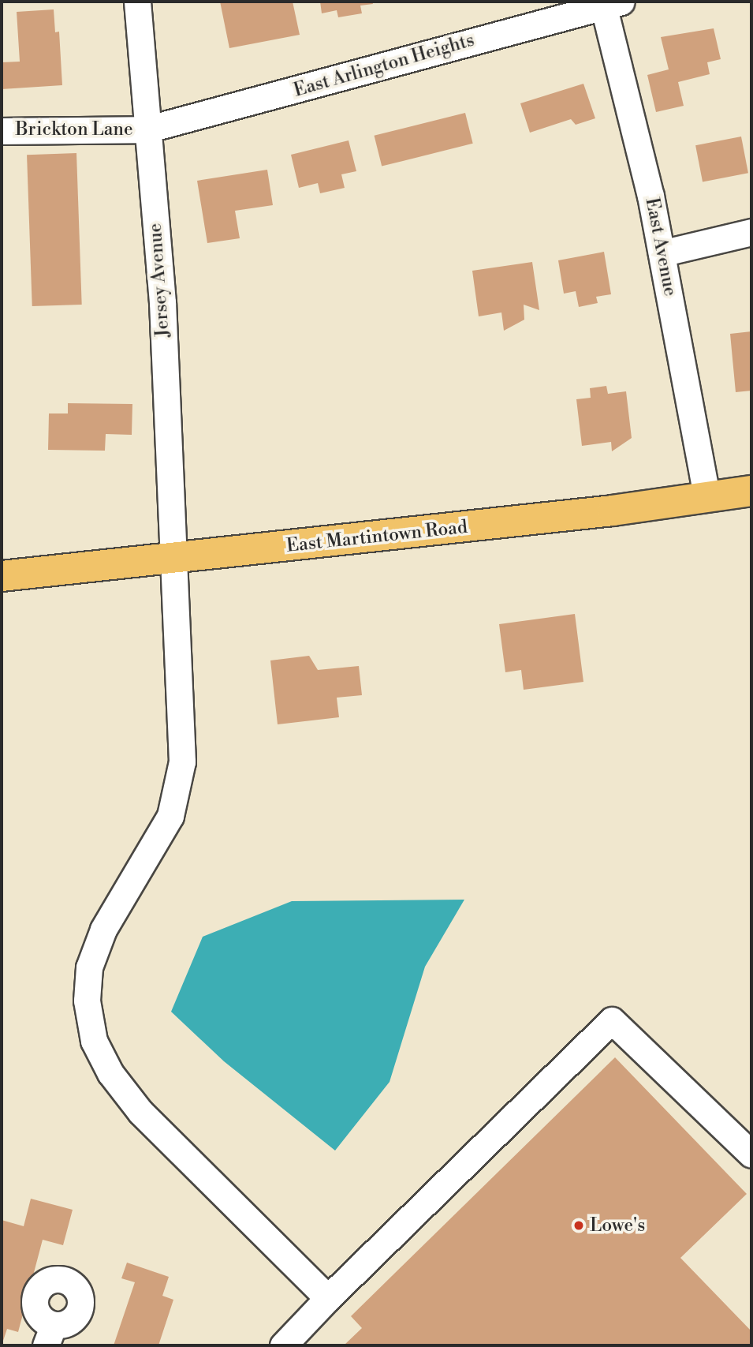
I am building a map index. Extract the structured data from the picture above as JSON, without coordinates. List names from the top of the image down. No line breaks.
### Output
{"streets":{"main road":["East Martintown Road"],"street":["East Arlington Heights","Brickton Lane","East Avenue","Jersey Avenue"]},"crossings":[["East Arlington Heights","Brickton Lane"],["East Arlington Heights","East Avenue"],["East Arlington Heights","Jersey Avenue"],["Brickton Lane","Jersey Avenue"],["East Avenue","East Martintown Road"],["Jersey Avenue","East Martintown Road"]],"places":["Lowe's"]}
